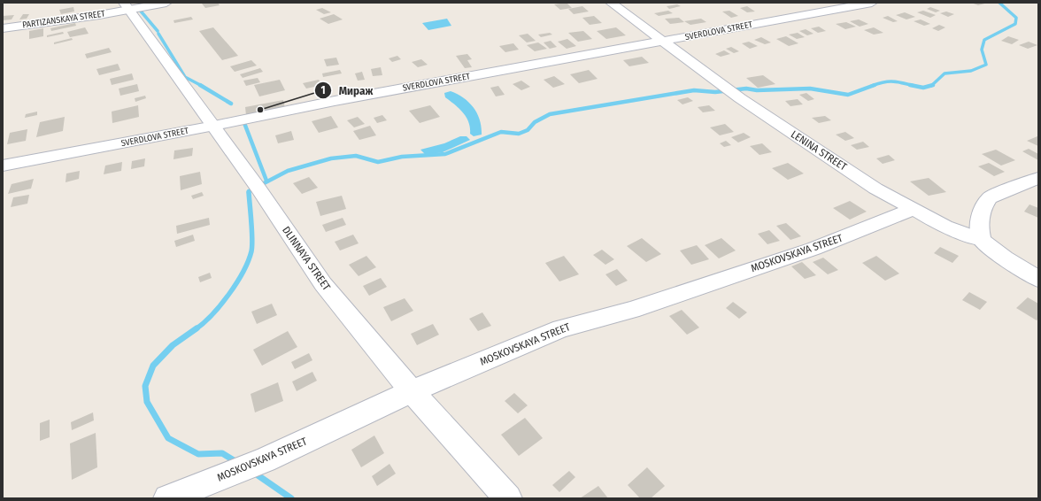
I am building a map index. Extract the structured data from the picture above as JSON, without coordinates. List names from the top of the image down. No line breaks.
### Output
{"streets":{"street":["PARTIZANSKAYA STREET","SVERDLOVA STREET","LENINA STREET","MOSKOVSKAYA STREET","DLINNAYA STREET"]},"crossings":[["PARTIZANSKAYA STREET","DLINNAYA STREET"],["SVERDLOVA STREET","LENINA STREET"],["SVERDLOVA STREET","DLINNAYA STREET"],["LENINA STREET","MOSKOVSKAYA STREET"],["MOSKOVSKAYA STREET","DLINNAYA STREET"]],"places":["Мираж"]}
